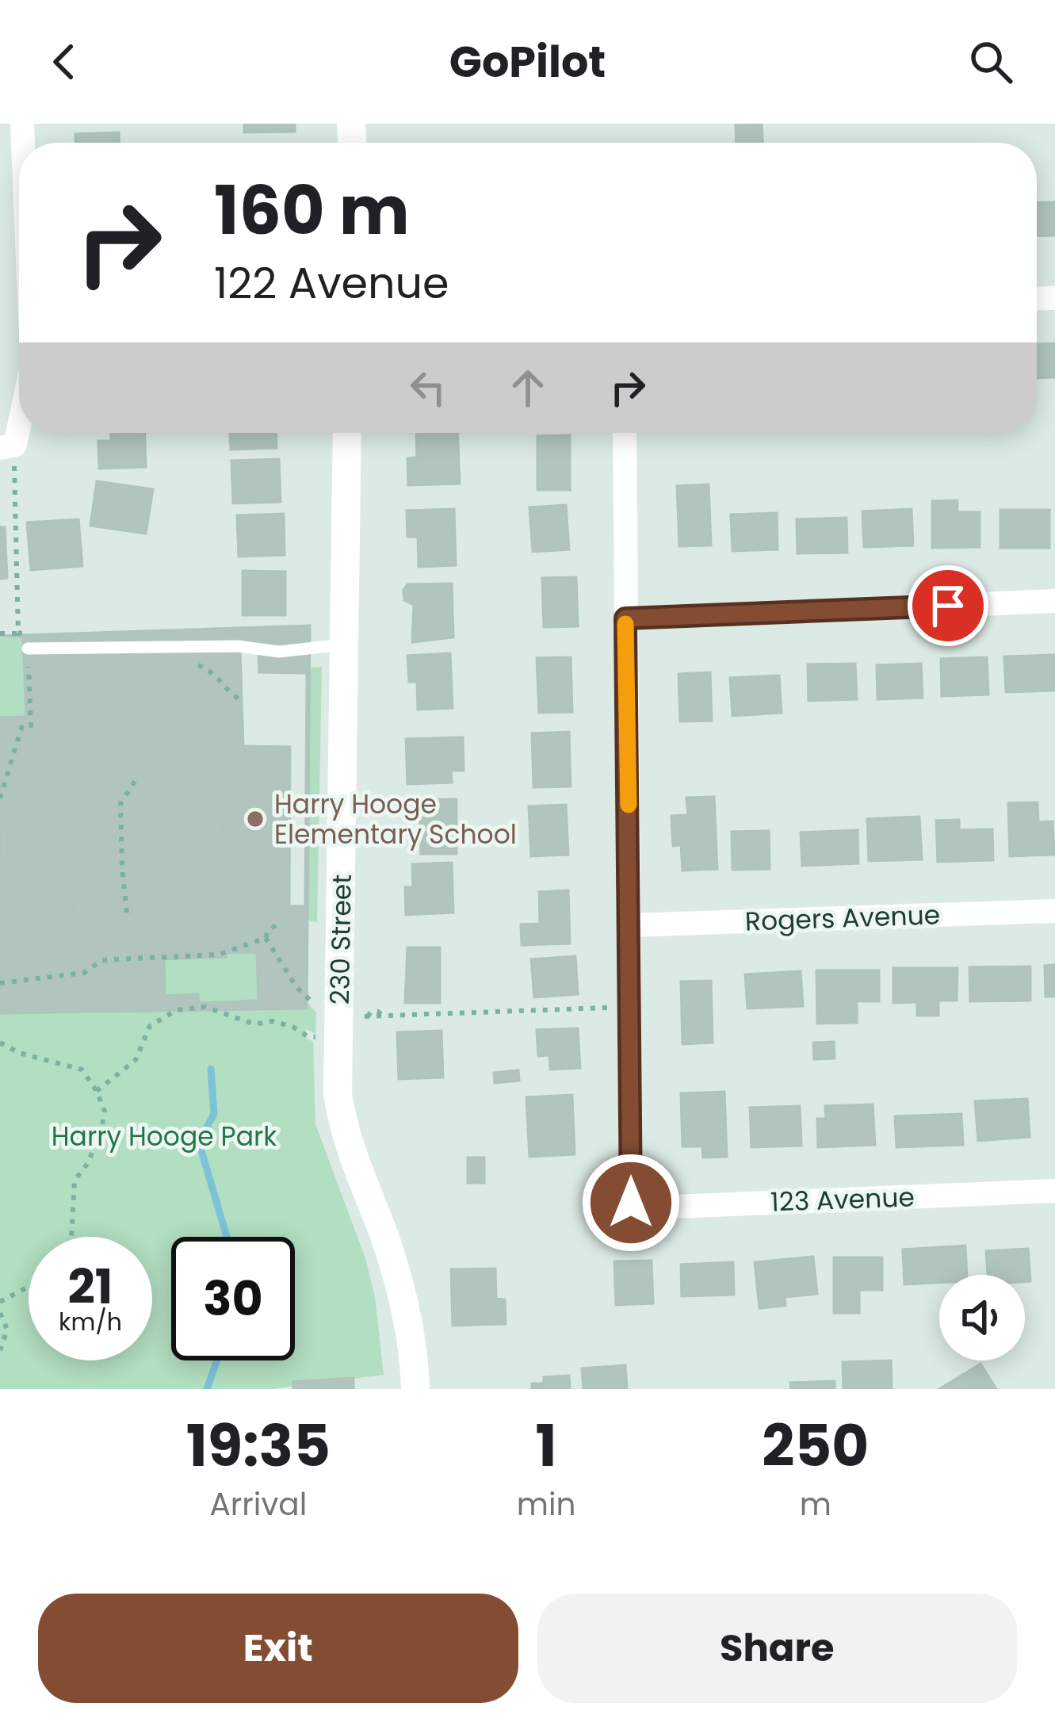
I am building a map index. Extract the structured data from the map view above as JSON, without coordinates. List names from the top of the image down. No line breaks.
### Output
{"streets":{"street":["Rogers Avenue","230 Street","123 Avenue"]},"parks":["Harry Hooge Park"],"places":["Harry Hooge Elementary School"],"page":{"header":"GoPilot","turn":["160 m","122 Avenue"],"speed":"21 km/h","limit":"30","eta":["19:35","Arrival","1","min","250","m"],"buttons":["Exit","Share"]}}
